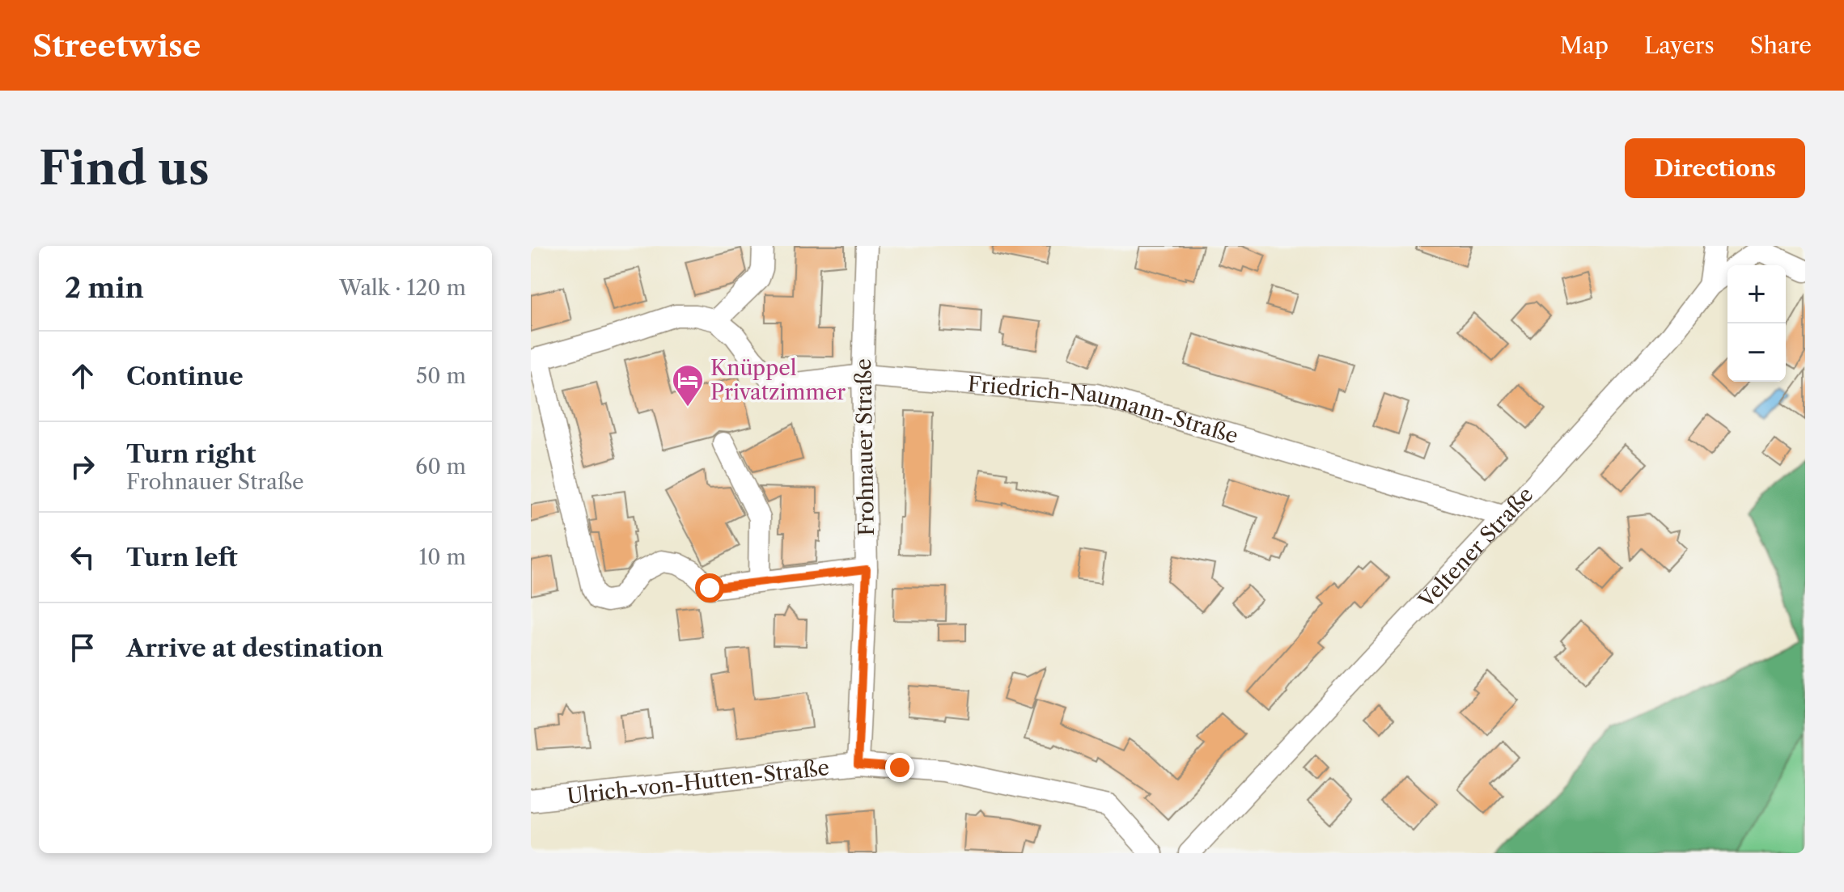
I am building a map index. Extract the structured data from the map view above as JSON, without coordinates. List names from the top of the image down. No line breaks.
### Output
{"streets":{"street":["Friedrich-Naumann-Straße","Frohnauer Straße","Veltener Straße","Ulrich-von-Hutten-Straße"]},"crossings":[["Friedrich-Naumann-Straße","Frohnauer Straße"],["Friedrich-Naumann-Straße","Veltener Straße"],["Frohnauer Straße","Ulrich-von-Hutten-Straße"]],"places":{"hotel":["Knüppel Privatzimmer"]},"page":{"header":"Streetwise","nav":["Map","Layers","Share"],"buttons":"Directions","title":"Find us","heading":["2 min","Walk · 120 m"],"map_buttons":["+","−"],"list":[["Continue","50 m"],["Turn right","Frohnauer Straße","60 m"],["Turn left","10 m"],"Arrive at destination"]}}
